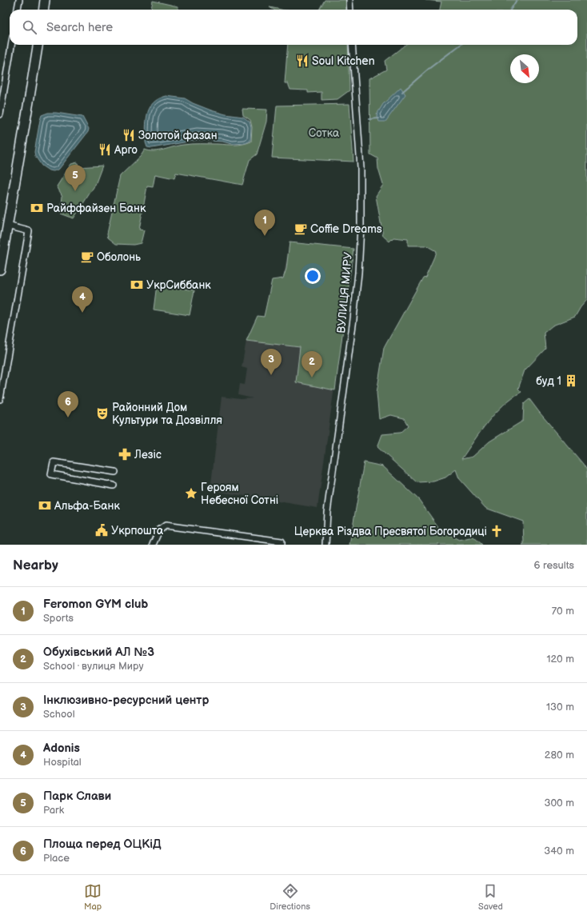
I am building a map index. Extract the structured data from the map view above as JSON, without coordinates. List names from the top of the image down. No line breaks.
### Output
{"streets":{"street":["ВУЛИЦЯ МИРУ"]},"parks":["Сотка"],"places":{"restaurant":["Soul Kitchen","Золотой фазан","Арго"],"bank":["Райффайзен Банк","УкрСиббанк","Альфа-Банк"],"cafe":["Coffie Dreams","Оболонь"],"building":["буд 1"],"theatre":["Районний Дом Культури та Дозвілля"],"pharmacy":["Лезіс"],"place":["Героям Небесної Сотні"],"public building":["Укрпошта"],"church":["Церква Різдва Пресвятої Богородиці"]},"north":"bottom right","page":{"search":"Search here","pins":["5","1","4","3","2","6"],"heading":["Nearby","6 results"],"list":[{"mark":"1","name":"Feromon GYM club","note":"Sports","value":"70 m"},{"mark":"2","name":"Обухівський АЛ №3","note":"School · вулиця Миру","value":"120 m"},{"mark":"3","name":"Інклюзивно-ресурсний центр","note":"School","value":"130 m"},{"mark":"4","name":"Adonis","note":"Hospital","value":"280 m"},{"mark":"5","name":"Парк Слави","note":"Park","value":"300 m"},{"mark":"6","name":"Площа перед ОЦКіД","note":"Place","value":"340 m"}],"nav":["Map","Directions","Saved"]}}
